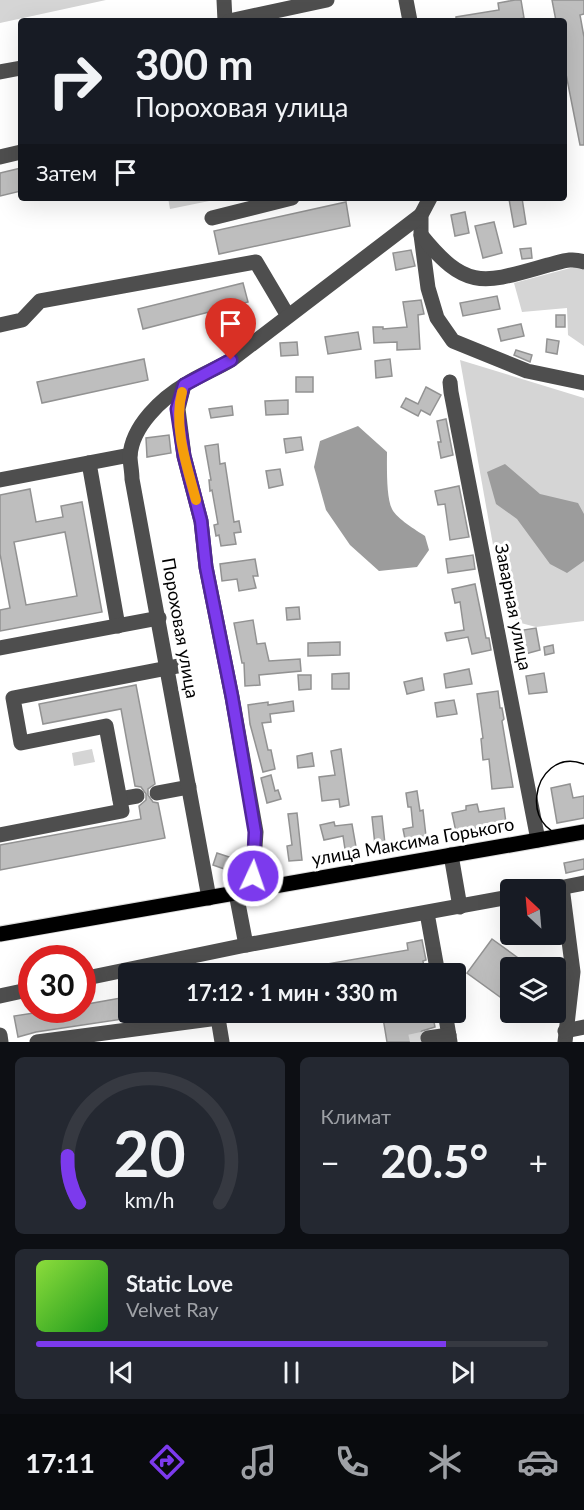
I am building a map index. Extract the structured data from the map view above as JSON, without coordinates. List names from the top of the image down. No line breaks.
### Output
{"streets":{"main road":["улица Максима Горького"],"street":["Заварная улица","Пороховая улица"]},"crossings":[["Заварная улица","улица Максима Горького"],["Пороховая улица","улица Максима Горького"]],"north":"top left","page":{"turn":["300 m","Пороховая улица"],"then":"Затем","limit":"30","trip":"17:12 · 1 мин · 330 m","tile":"Климат","heat":["−","20.5°","+"],"song":["Static Love","Velvet Ray"],"tabs":"17:11","gauge":["20","km/h"]}}
